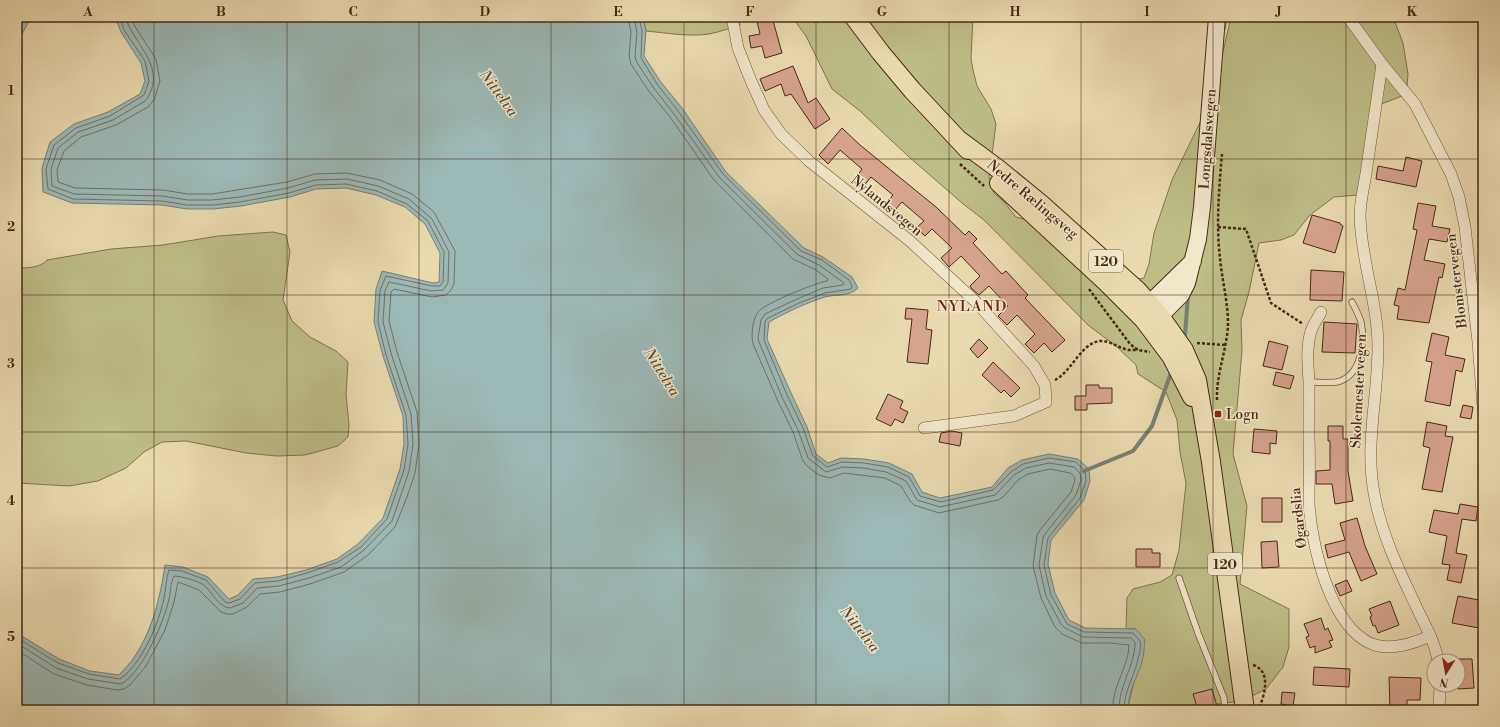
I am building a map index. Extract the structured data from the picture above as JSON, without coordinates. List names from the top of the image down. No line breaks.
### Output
{"streets":{"main road":["Longsdalsvegen","Nedre Rælingsveg","120"],"street":["Nylandsvegen","Blomstervegen","Skolemestervegen","Øgardslia"]},"crossings":[["Longsdalsvegen","Nedre Rælingsveg"],["Blomstervegen","Skolemestervegen"],["Skolemestervegen","Øgardslia"]],"districts":["NYLAND"],"water":["Nittelva"],"places":{"transit":["Logn"]},"north":"bottom","grid":{"columns":["A","B","C","D","E","F","G","H","I","J","K"],"rows":["1","2","3","4","5"]}}
